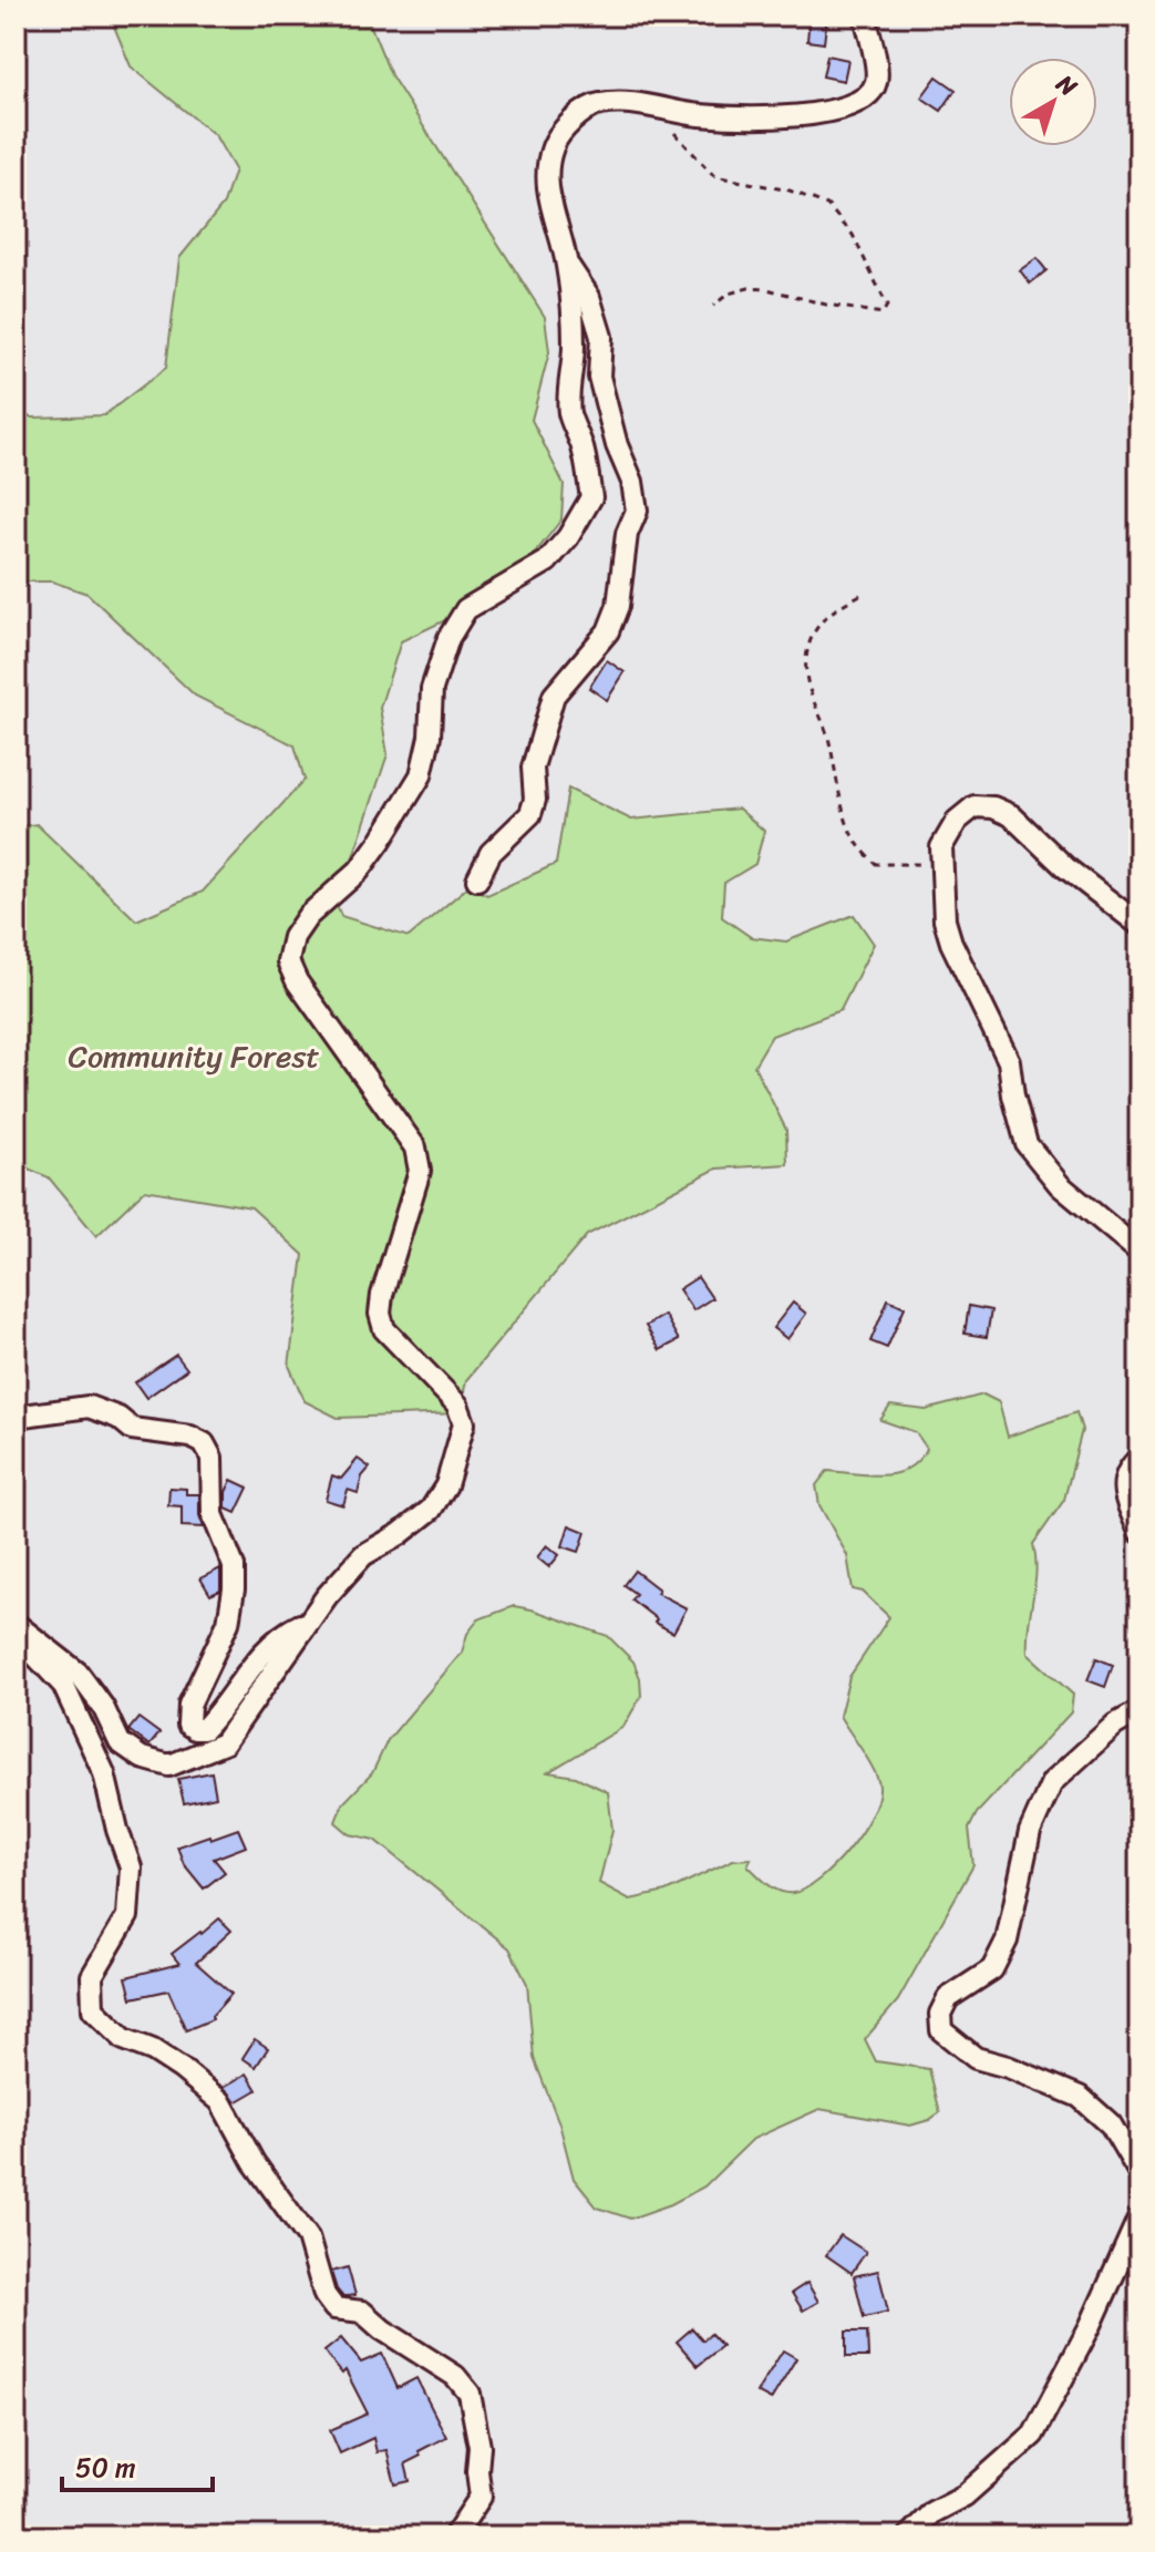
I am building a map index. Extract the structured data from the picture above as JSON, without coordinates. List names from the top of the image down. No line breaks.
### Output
{"parks":["Community Forest"],"scale_bar":"50 m","north":"top right"}
